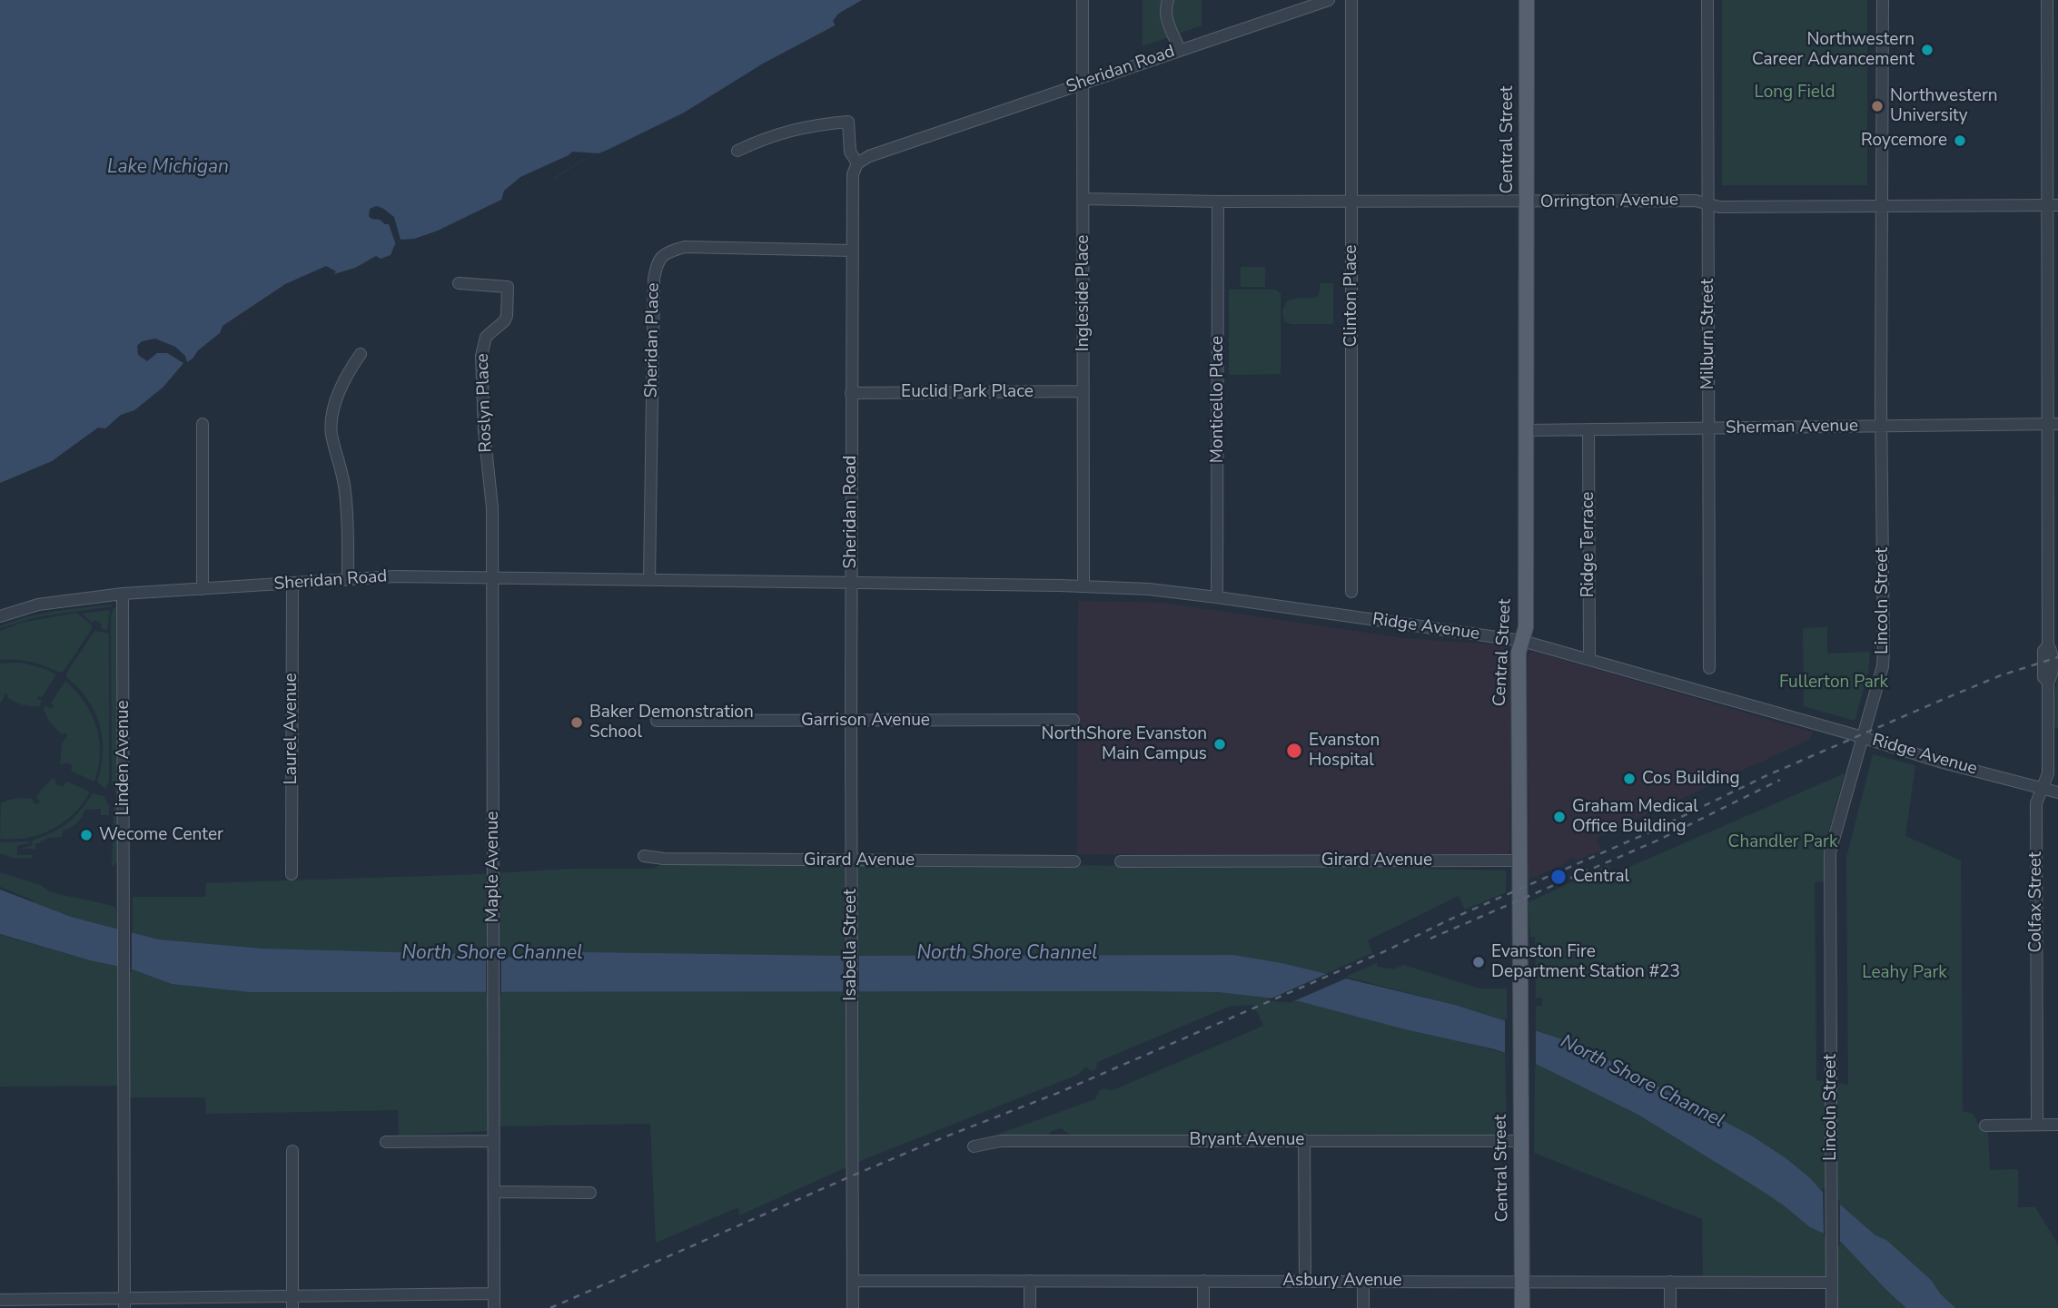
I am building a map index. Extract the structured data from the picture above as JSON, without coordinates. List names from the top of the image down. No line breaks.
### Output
{"streets":{"main road":["Central Street"],"street":["Sheridan Road","Orrington Avenue","Ingleside Place","Clinton Place","Milburn Street","Sheridan Place","Euclid Park Place","Monticello Place","Roslyn Place","Sherman Avenue","Ridge Terrace","Lincoln Street","Ridge Avenue","Garrison Avenue","Laurel Avenue","Linden Avenue","Girard Avenue","Maple Avenue","Colfax Street","Isabella Street","Bryant Avenue","Asbury Avenue"]},"crossings":[["Sheridan Road","Ingleside Place"],["Sheridan Road","Sheridan Place"],["Sheridan Road","Euclid Park Place"],["Sheridan Road","Roslyn Place"],["Sheridan Road","Ridge Avenue"],["Sheridan Road","Laurel Avenue"],["Sheridan Road","Linden Avenue"],["Sheridan Road","Maple Avenue"],["Sheridan Road","Isabella Street"],["Central Street","Orrington Avenue"],["Central Street","Sherman Avenue"],["Central Street","Ridge Avenue"],["Central Street","Girard Avenue"],["Central Street","Bryant Avenue"],["Central Street","Asbury Avenue"],["Orrington Avenue","Ingleside Place"],["Orrington Avenue","Clinton Place"],["Orrington Avenue","Milburn Street"],["Orrington Avenue","Monticello Place"],["Orrington Avenue","Lincoln Street"],["Orrington Avenue","Colfax Street"],["Ingleside Place","Euclid Park Place"],["Ingleside Place","Ridge Avenue"],["Milburn Street","Sherman Avenue"],["Monticello Place","Ridge Avenue"],["Roslyn Place","Maple Avenue"],["Sherman Avenue","Ridge Terrace"],["Sherman Avenue","Lincoln Street"],["Sherman Avenue","Colfax Street"],["Ridge Terrace","Ridge Avenue"],["Lincoln Street","Ridge Avenue"],["Lincoln Street","Asbury Avenue"],["Ridge Avenue","Colfax Street"],["Ridge Avenue","Isabella Street"],["Garrison Avenue","Isabella Street"],["Girard Avenue","Isabella Street"],["Isabella Street","Asbury Avenue"]],"water":["Lake Michigan","North Shore Channel"],"parks":["Long Field","Fullerton Park","Chandler Park","Leahy Park"],"places":["Northwestern Career Advancement","Northwestern University","Roycemore","Baker Demonstration School","NorthShore Evanston Main Campus","Evanston Hospital","Cos Building","Graham Medical Office Building","Wecome Center","Central","Evanston Fire Department Station #23"]}
